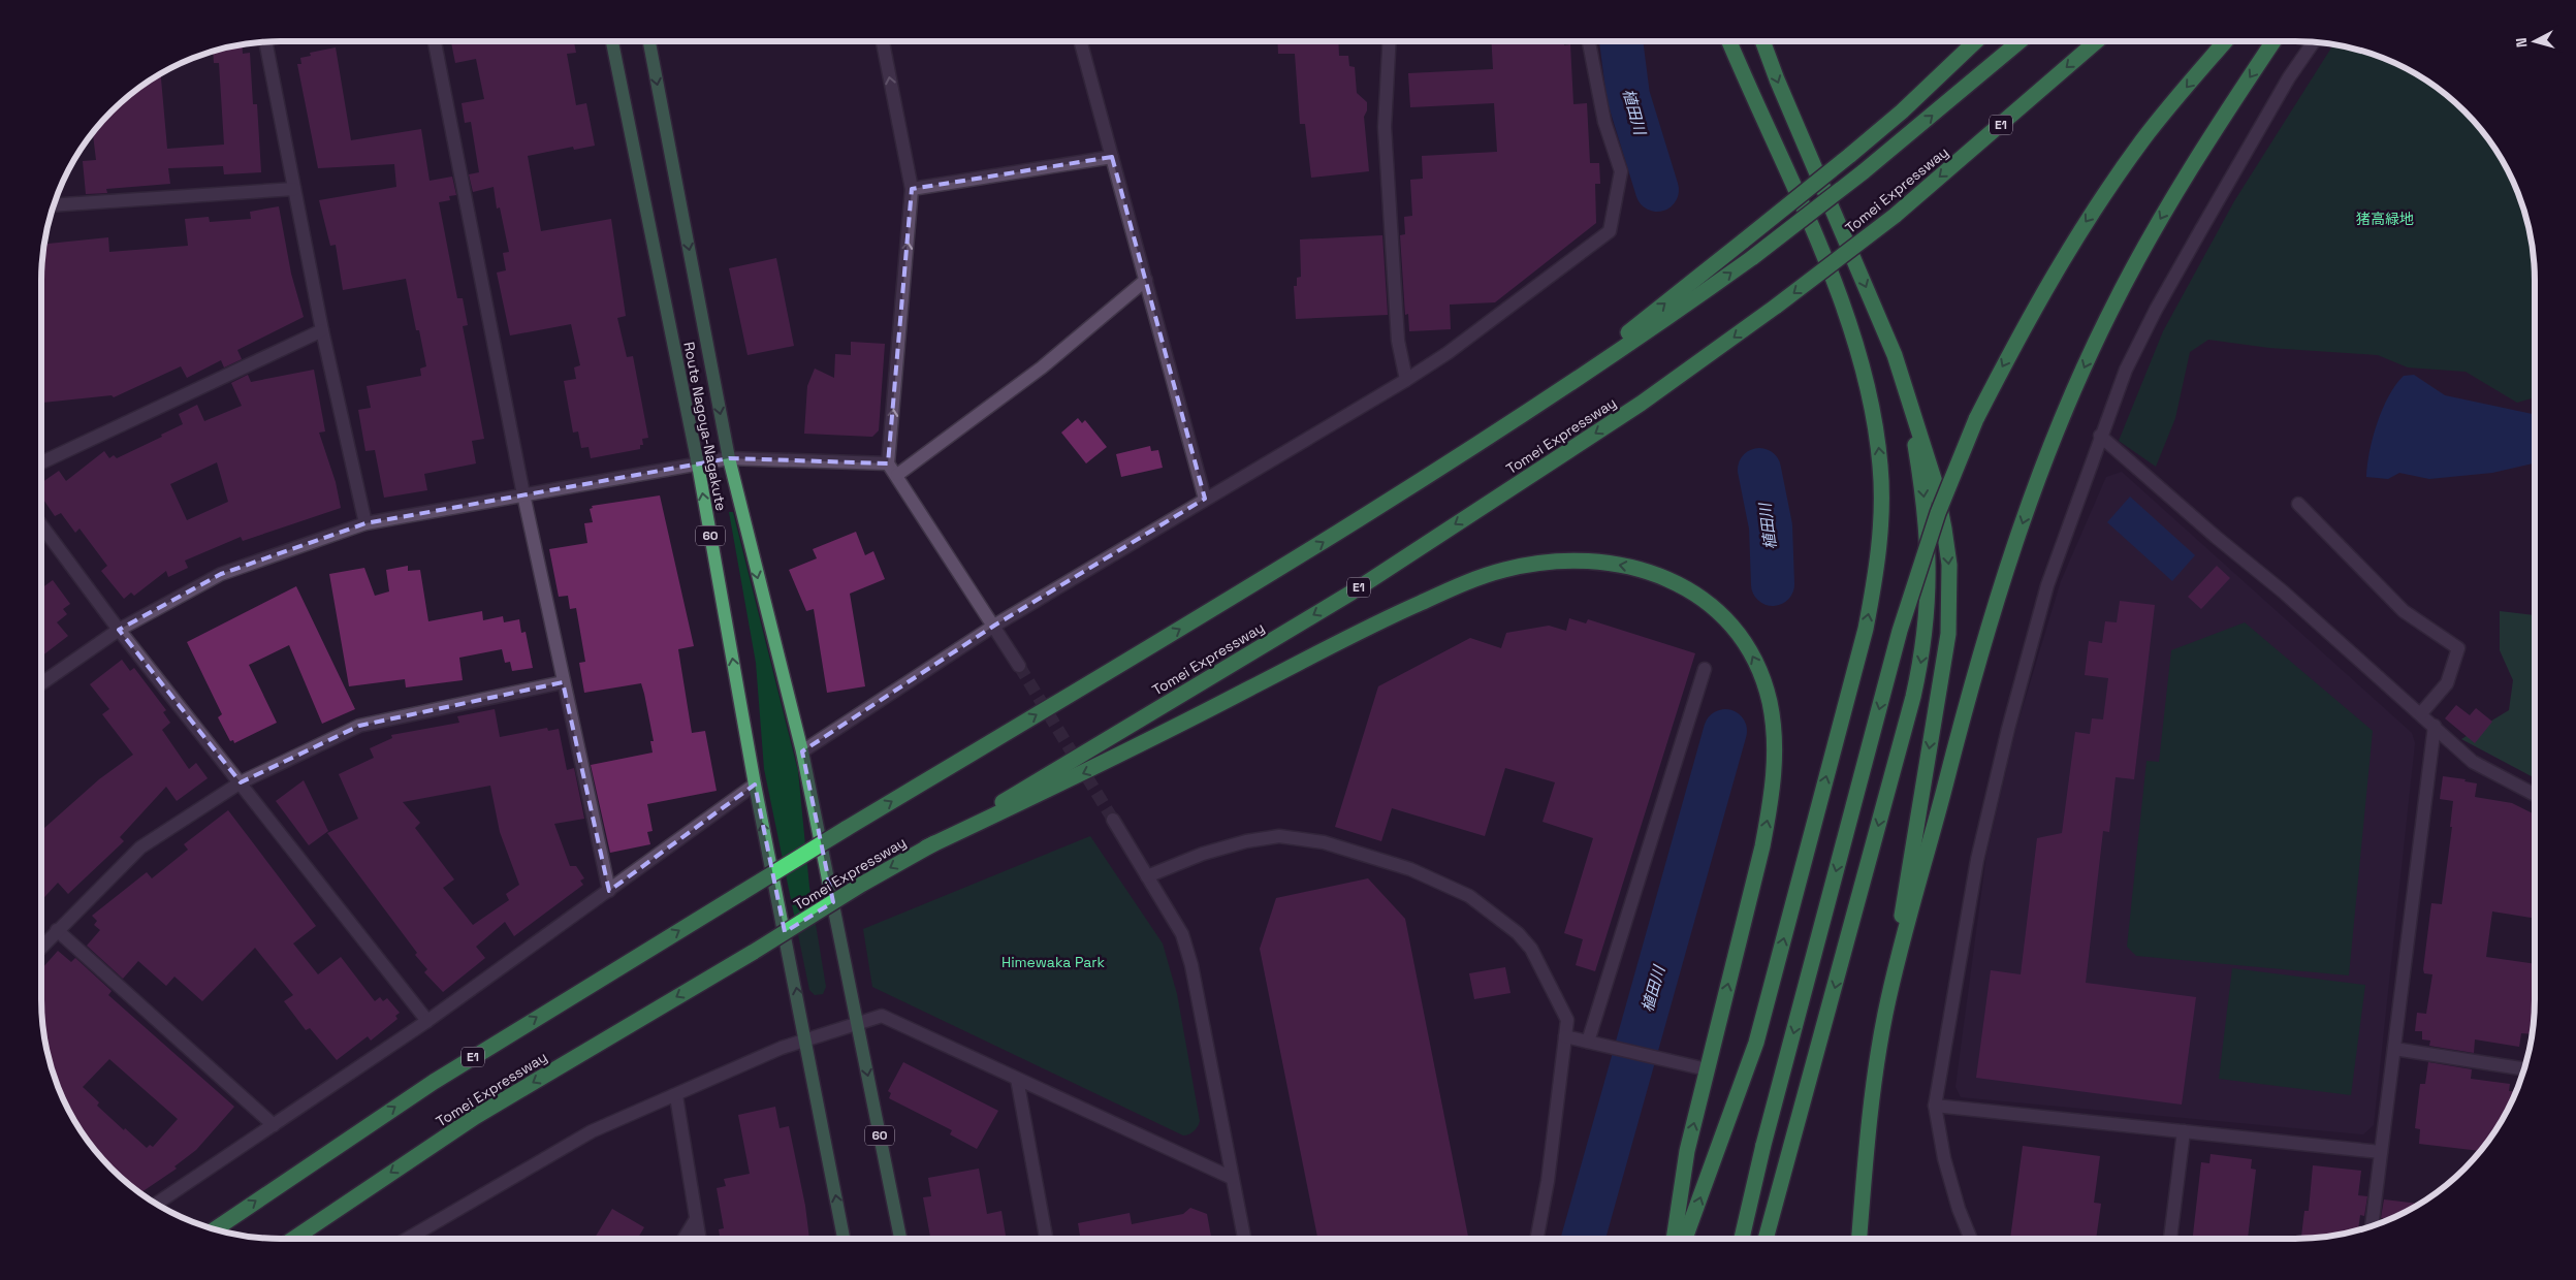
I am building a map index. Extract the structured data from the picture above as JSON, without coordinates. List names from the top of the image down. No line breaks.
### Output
{"streets":{"highway":["E1","Tomei Expressway"],"main road":["Route Nagoya-Nagakute","60"]},"crossings":[["Route Nagoya-Nagakute","60"]],"water":["植田川"],"parks":["猪高緑地","Himewaka Park"],"north":"left"}
